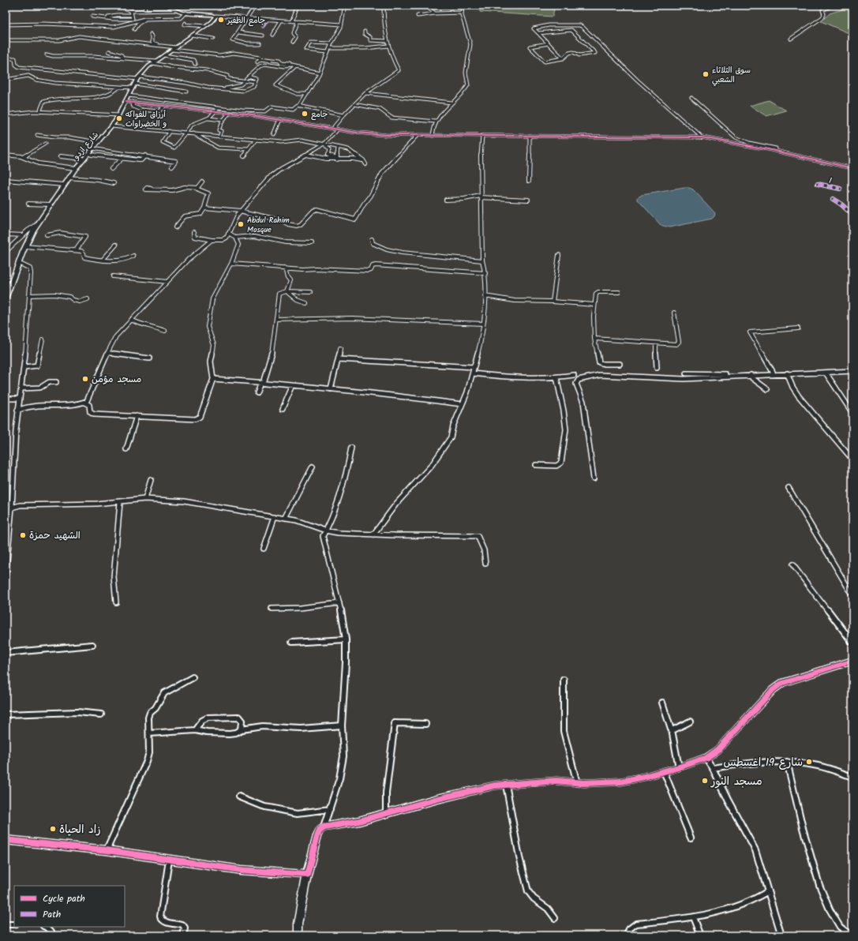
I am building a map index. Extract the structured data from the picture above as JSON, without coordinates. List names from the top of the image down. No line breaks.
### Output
{"streets":{"street":["شارع ازدو","1"]},"places":["جامع الظفير","سوق الثلاثاء الشعبي","جامع","أرزاق للفواكه و الخضراوات","Abdul Rahim Mosque","مسجد مؤمن","الشهيد حمزة","شارع 19 اغسطس","مسجد النور","زاد الحياة"],"legend":["Cycle path","Path"]}
